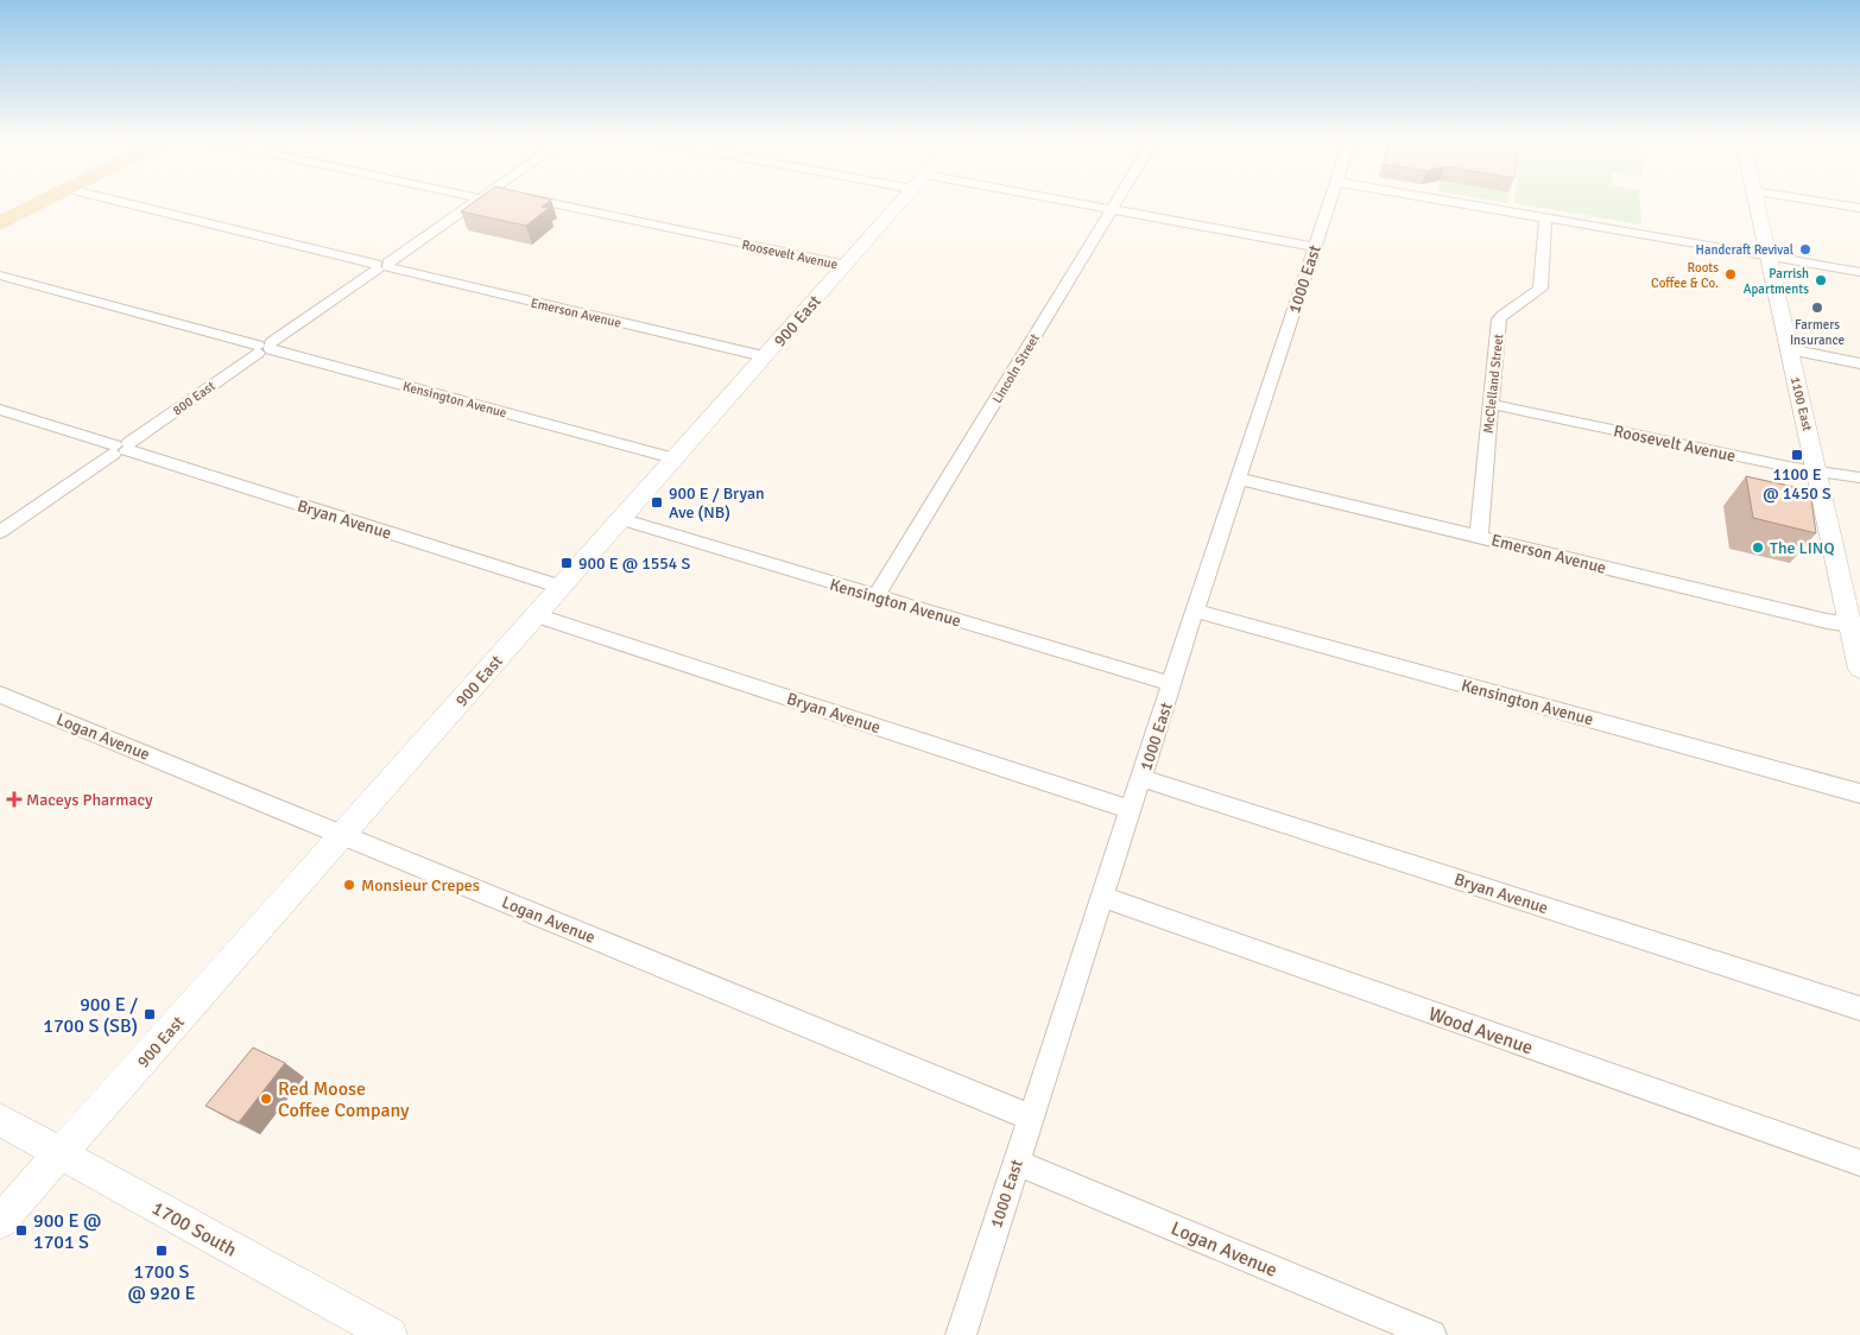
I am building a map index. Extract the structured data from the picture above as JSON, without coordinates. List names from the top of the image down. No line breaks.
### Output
{"streets":{"street":["Roosevelt Avenue","1000 East","Emerson Avenue","900 East","Lincoln Street","McClelland Street","800 East","Kensington Avenue","1100 East","Bryan Avenue","Logan Avenue","Wood Avenue","1700 South"]},"crossings":[["Roosevelt Avenue","900 East"],["Roosevelt Avenue","McClelland Street"],["Roosevelt Avenue","1100 East"],["1000 East","Emerson Avenue"],["1000 East","Kensington Avenue"],["1000 East","Bryan Avenue"],["1000 East","Logan Avenue"],["1000 East","Wood Avenue"],["Emerson Avenue","900 East"],["Emerson Avenue","McClelland Street"],["Emerson Avenue","800 East"],["Emerson Avenue","1100 East"],["900 East","Kensington Avenue"],["900 East","Bryan Avenue"],["900 East","Logan Avenue"],["900 East","1700 South"],["Lincoln Street","Kensington Avenue"],["800 East","Kensington Avenue"],["800 East","Bryan Avenue"]],"places":{"other":["Handcraft Revival","Roots Coffee & Co.","Parrish Apartments","Farmers Insurance","The LINQ","Monsieur Crepes","Red Moose Coffee Company"],"transit":["1100 E @ 1450 S","900 E / Bryan Ave (NB)","900 E @ 1554 S","900 E / 1700 S (SB)","900 E @ 1701 S","1700 S @ 920 E"],"health":["Maceys Pharmacy"]}}
